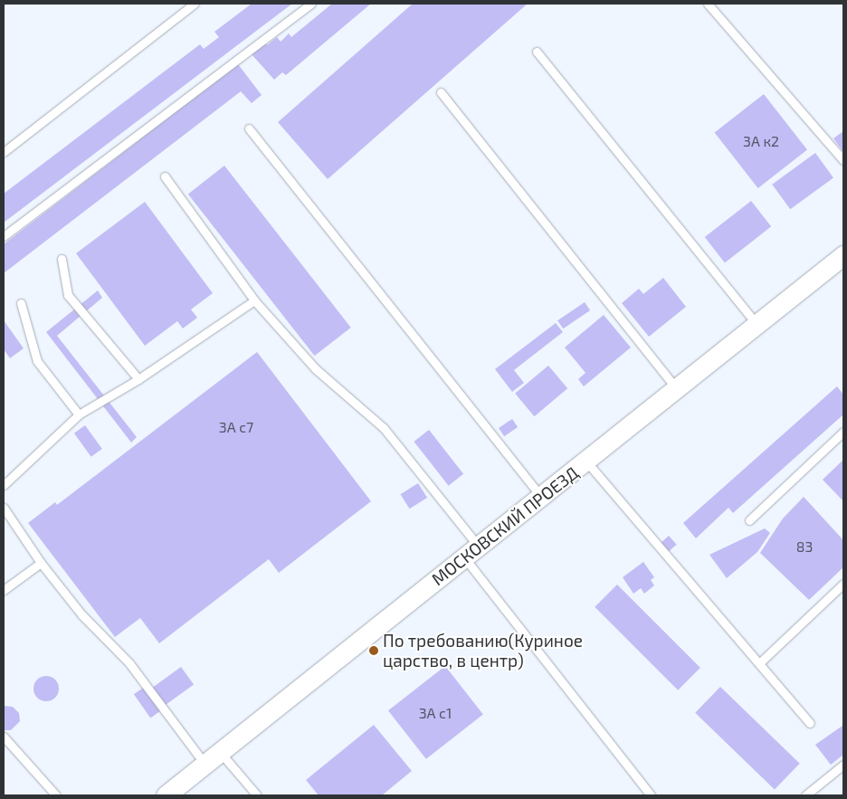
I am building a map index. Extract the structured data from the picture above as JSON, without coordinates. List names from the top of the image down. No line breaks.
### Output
{"streets":{"street":["МОСКОВСКИЙ ПРОЕЗД"]},"places":["По требованию(Куриное царство, в центр)"],"house_numbers":["3А к2","3А с7","83","3А с1"]}
